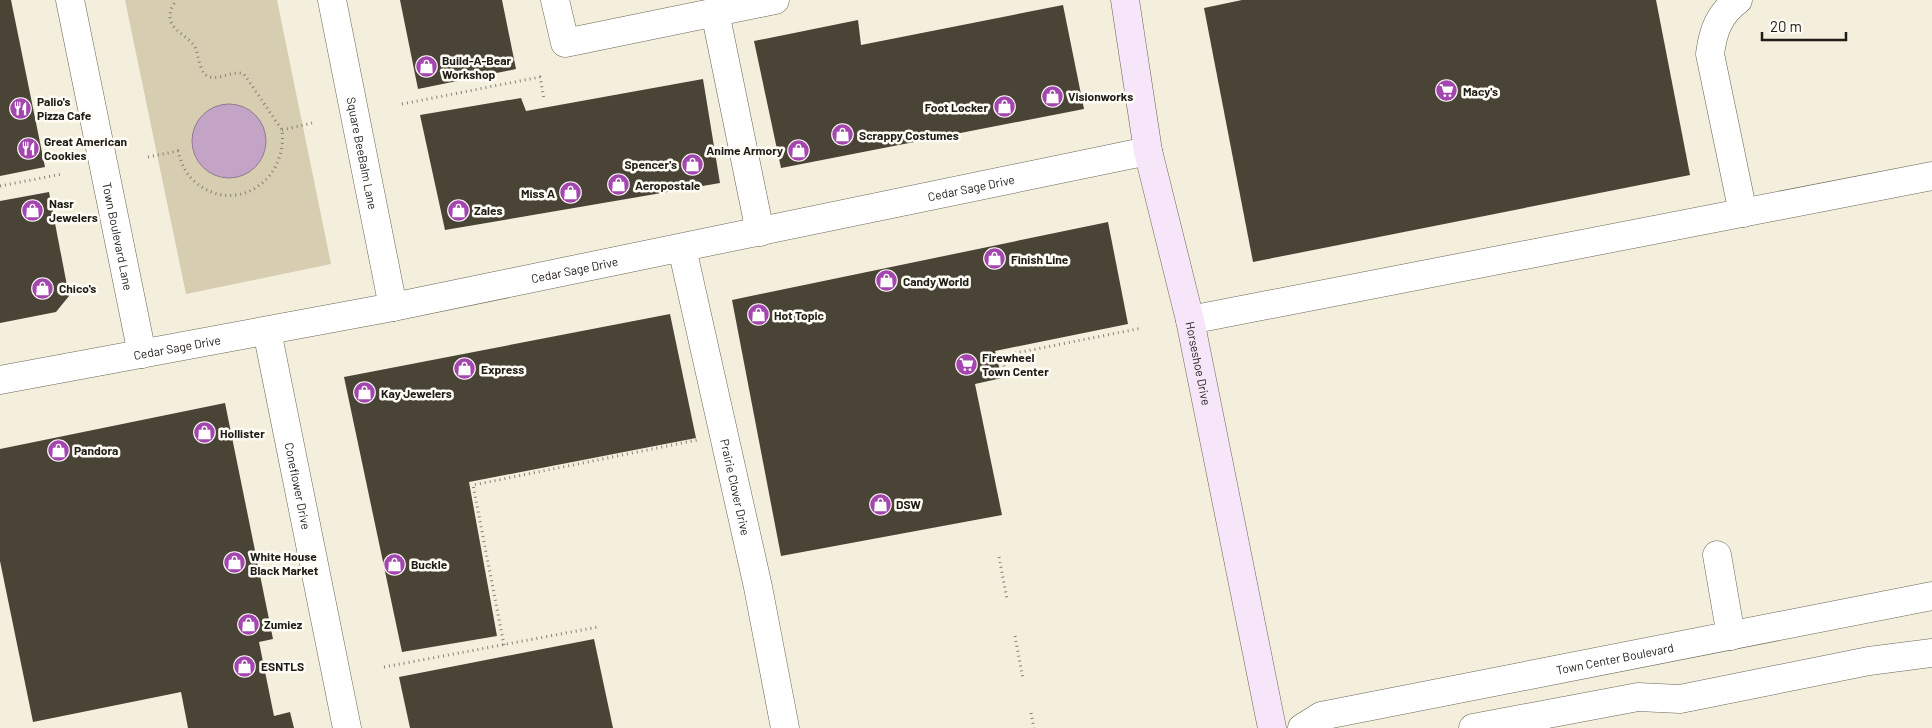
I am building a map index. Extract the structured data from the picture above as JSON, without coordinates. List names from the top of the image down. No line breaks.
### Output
{"streets":{"street":["Square BeeBalm Lane","Cedar Sage Drive","Town Boulevard Lane","Horseshoe Drive","Coneflower Drive","Prairie Clover Drive","Town Center Boulevard"]},"crossings":[["Square BeeBalm Lane","Cedar Sage Drive"],["Cedar Sage Drive","Town Boulevard Lane"],["Cedar Sage Drive","Horseshoe Drive"],["Cedar Sage Drive","Coneflower Drive"],["Cedar Sage Drive","Prairie Clover Drive"]],"places":{"shop":["Build-A-Bear Workshop","Visionworks","Foot Locker","Scrappy Costumes","Anime Armory","Spencer's","Aeropostale","Miss A","Nasr Jewelers","Zales","Finish Line","Candy World","Chico's","Hot Topic","Express","Kay Jewelers","Hollister","Pandora","DSW","White House Black Market","Buckle","Zumiez","ESNTLS"],"supermarket":["Macy's","Firewheel Town Center"],"restaurant":["Palio's Pizza Cafe","Great American Cookies"]},"scale_bar":"20 m"}
